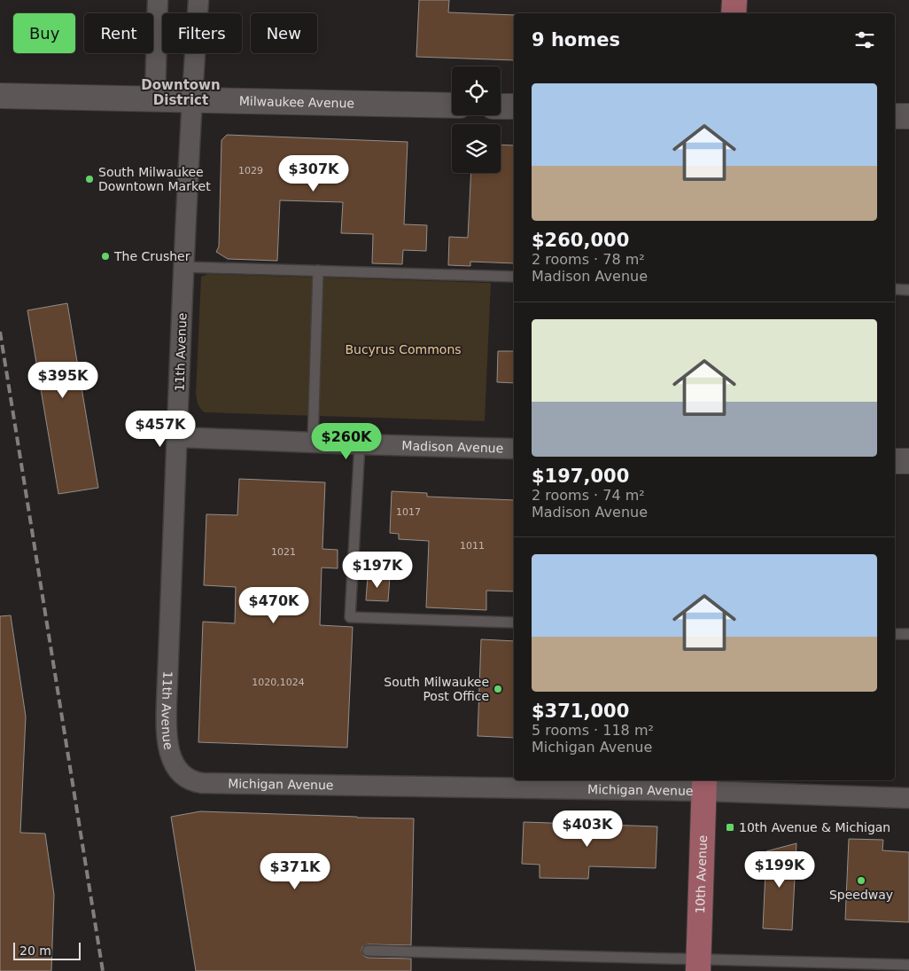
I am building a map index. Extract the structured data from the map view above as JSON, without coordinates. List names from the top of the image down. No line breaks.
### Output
{"streets":{"main road":["10th Avenue"],"street":["Milwaukee Avenue","11th Avenue","Madison Avenue","Michigan Avenue"]},"crossings":[["Milwaukee Avenue","11th Avenue"],["11th Avenue","Madison Avenue"],["11th Avenue","Michigan Avenue"],["Michigan Avenue","10th Avenue"]],"districts":["Downtown District"],"parks":["Bucyrus Commons"],"places":{"other":["South Milwaukee Downtown Market","The Crusher","South Milwaukee Post Office","Speedway"],"transit":["10th Avenue & Michigan"]},"house_numbers":["1029","1017","1011","1021","1020,1024"],"scale_bar":"20 m","page":{"chip":["Buy","Rent","Filters","New"],"heading":"9 homes","list":[{"name":"$260,000","note":"2 rooms · 78 m² · Madison Avenue"},{"name":"$197,000","note":"2 rooms · 74 m² · Madison Avenue"},{"name":"$371,000","note":"5 rooms · 118 m² · Michigan Avenue"}],"price":["$307K","$395K","$457K","$260K","$197K","$470K","$403K","$199K","$371K"],"scale":"20 m"}}
